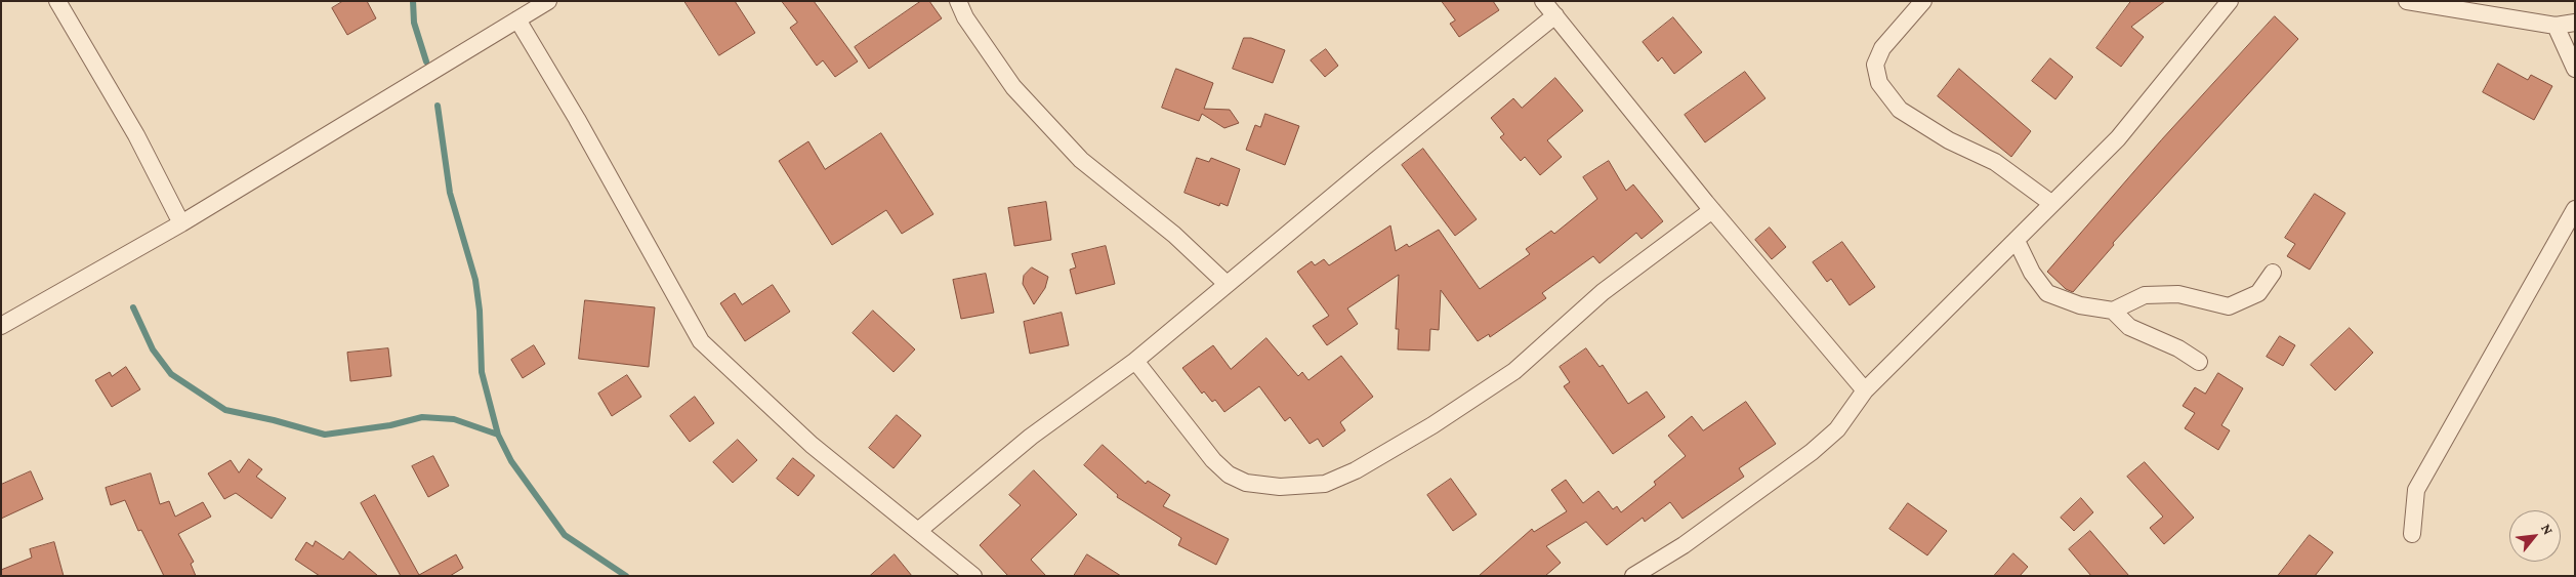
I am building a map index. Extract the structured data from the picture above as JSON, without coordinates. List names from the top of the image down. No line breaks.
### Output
{"north":"top right"}
